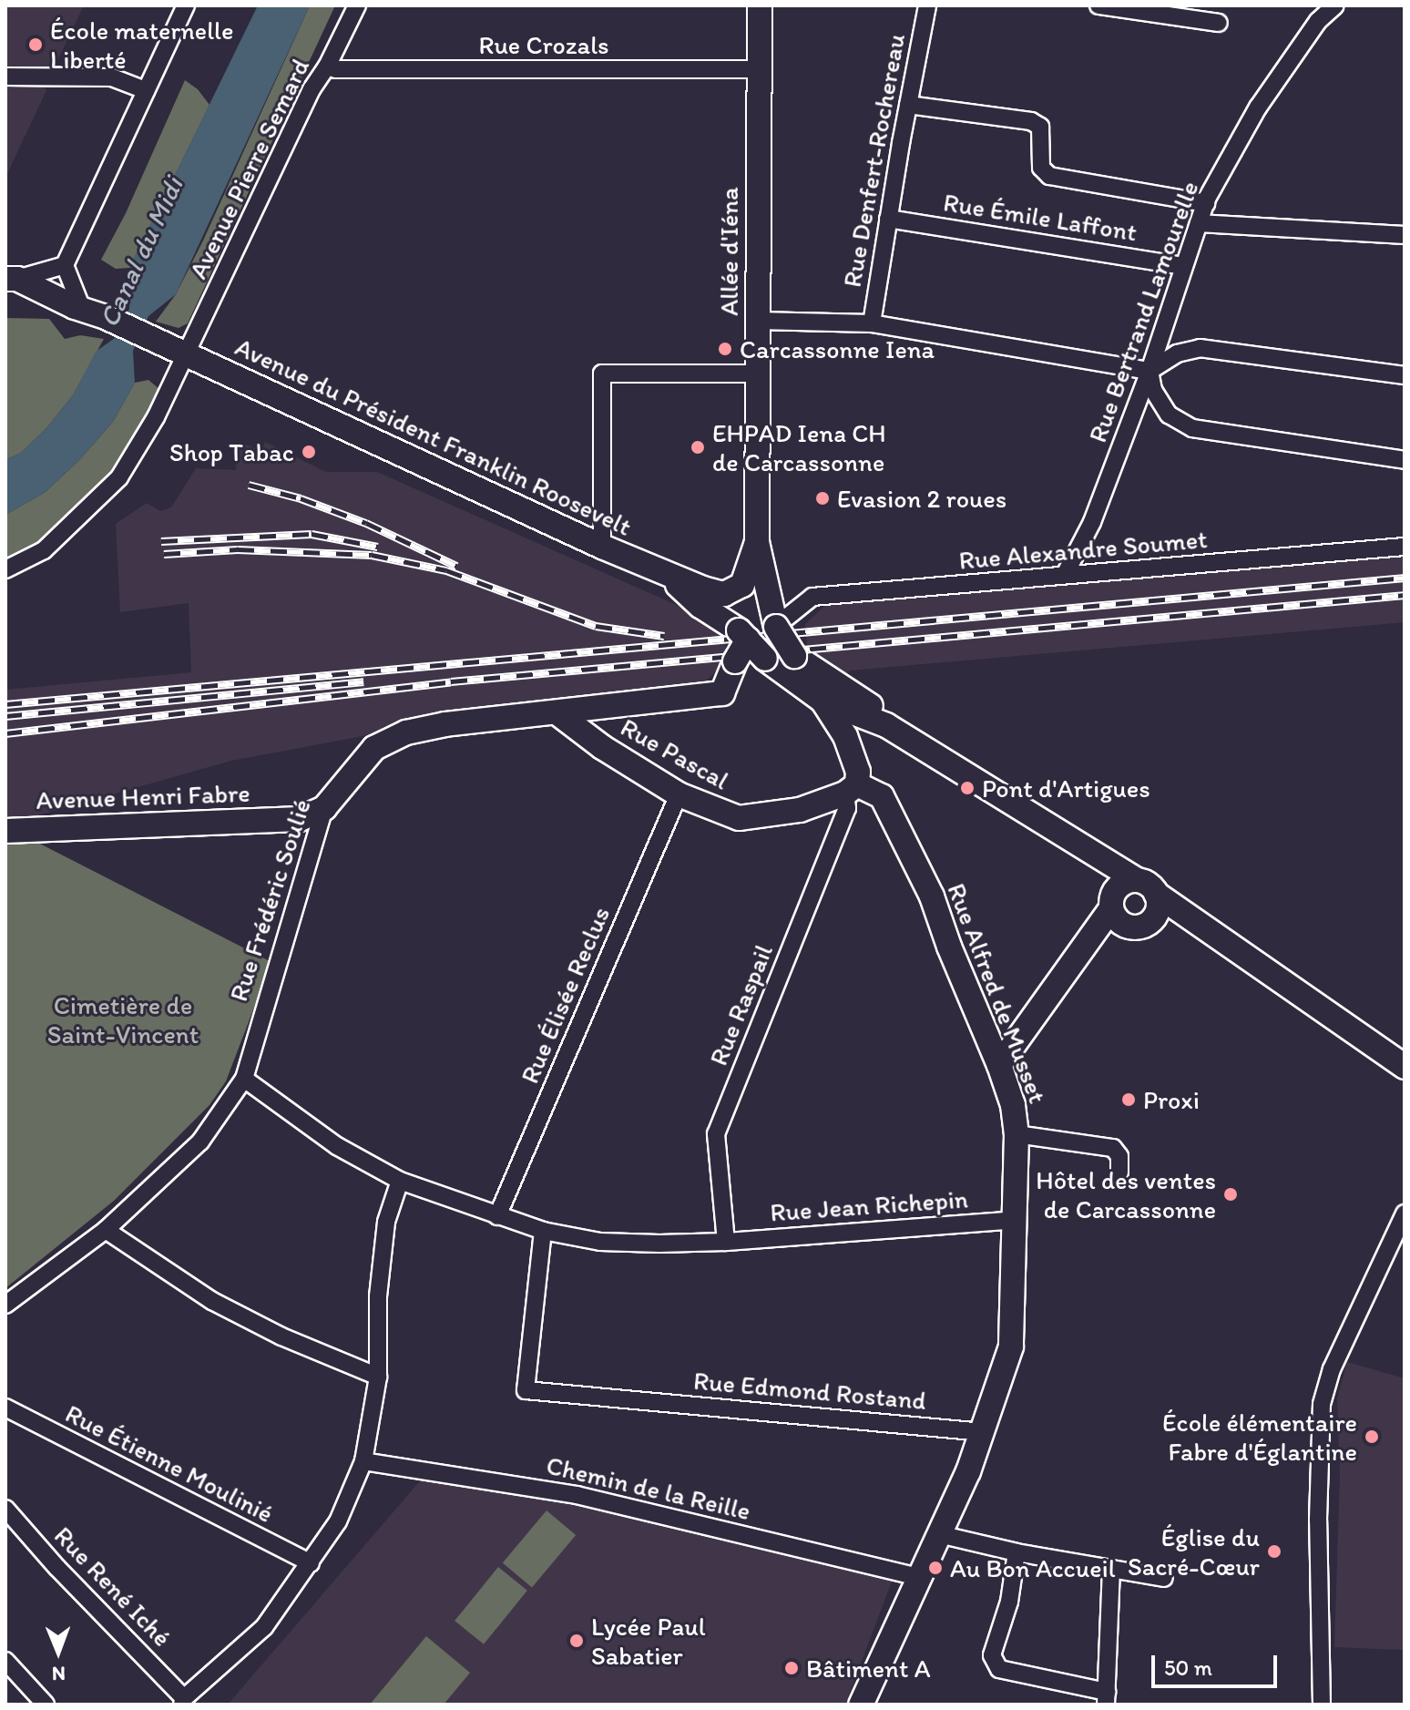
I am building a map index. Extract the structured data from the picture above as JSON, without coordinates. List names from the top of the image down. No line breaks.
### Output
{"streets":{"main road":["Allée d'Iéna","Avenue du Président Franklin Roosevelt","Rue Pascal","Avenue Henri Fabre","Rue Frédéric Soulié","Rue Alfred de Musset"],"street":["Rue Crozals","Rue Denfert-Rochereau","Avenue Pierre Semard","Rue Émile Laffont","Rue Bertrand Lamourelle","Rue Alexandre Soumet","Rue Élisée Reclus","Rue Raspail","Rue Jean Richepin","Rue Edmond Rostand","Rue Étienne Moulinié","Chemin de la Reille","Rue René Iché"]},"crossings":[["Rue Crozals","Avenue Pierre Semard"],["Rue Crozals","Allée d'Iéna"],["Rue Denfert-Rochereau","Rue Émile Laffont"],["Avenue Pierre Semard","Avenue du Président Franklin Roosevelt"],["Rue Émile Laffont","Rue Bertrand Lamourelle"],["Allée d'Iéna","Avenue du Président Franklin Roosevelt"],["Rue Bertrand Lamourelle","Rue Alexandre Soumet"],["Avenue du Président Franklin Roosevelt","Rue Alexandre Soumet"],["Avenue du Président Franklin Roosevelt","Rue Frédéric Soulié"],["Rue Pascal","Rue Frédéric Soulié"],["Rue Pascal","Rue Alfred de Musset"],["Rue Pascal","Rue Élisée Reclus"],["Rue Pascal","Rue Raspail"],["Avenue Henri Fabre","Rue Frédéric Soulié"],["Rue Frédéric Soulié","Rue Jean Richepin"],["Rue Alfred de Musset","Rue Raspail"],["Rue Alfred de Musset","Rue Jean Richepin"],["Rue Alfred de Musset","Rue Edmond Rostand"],["Rue Alfred de Musset","Chemin de la Reille"],["Rue Élisée Reclus","Rue Jean Richepin"],["Rue Raspail","Rue Jean Richepin"],["Rue Jean Richepin","Rue Edmond Rostand"]],"water":["Canal du Midi"],"parks":["Cimetière de Saint-Vincent"],"places":["École maternelle Liberté","Carcassonne Iena","EHPAD Iena CH de Carcassonne","Shop Tabac","Evasion 2 roues","Pont d'Artigues","Proxi","Hôtel des ventes de Carcassonne","École élémentaire Fabre d'Églantine","Église du Sacré-Cœur","Au Bon Accueil","Lycée Paul Sabatier","Bâtiment A"],"scale_bar":"50 m","north":"bottom"}
